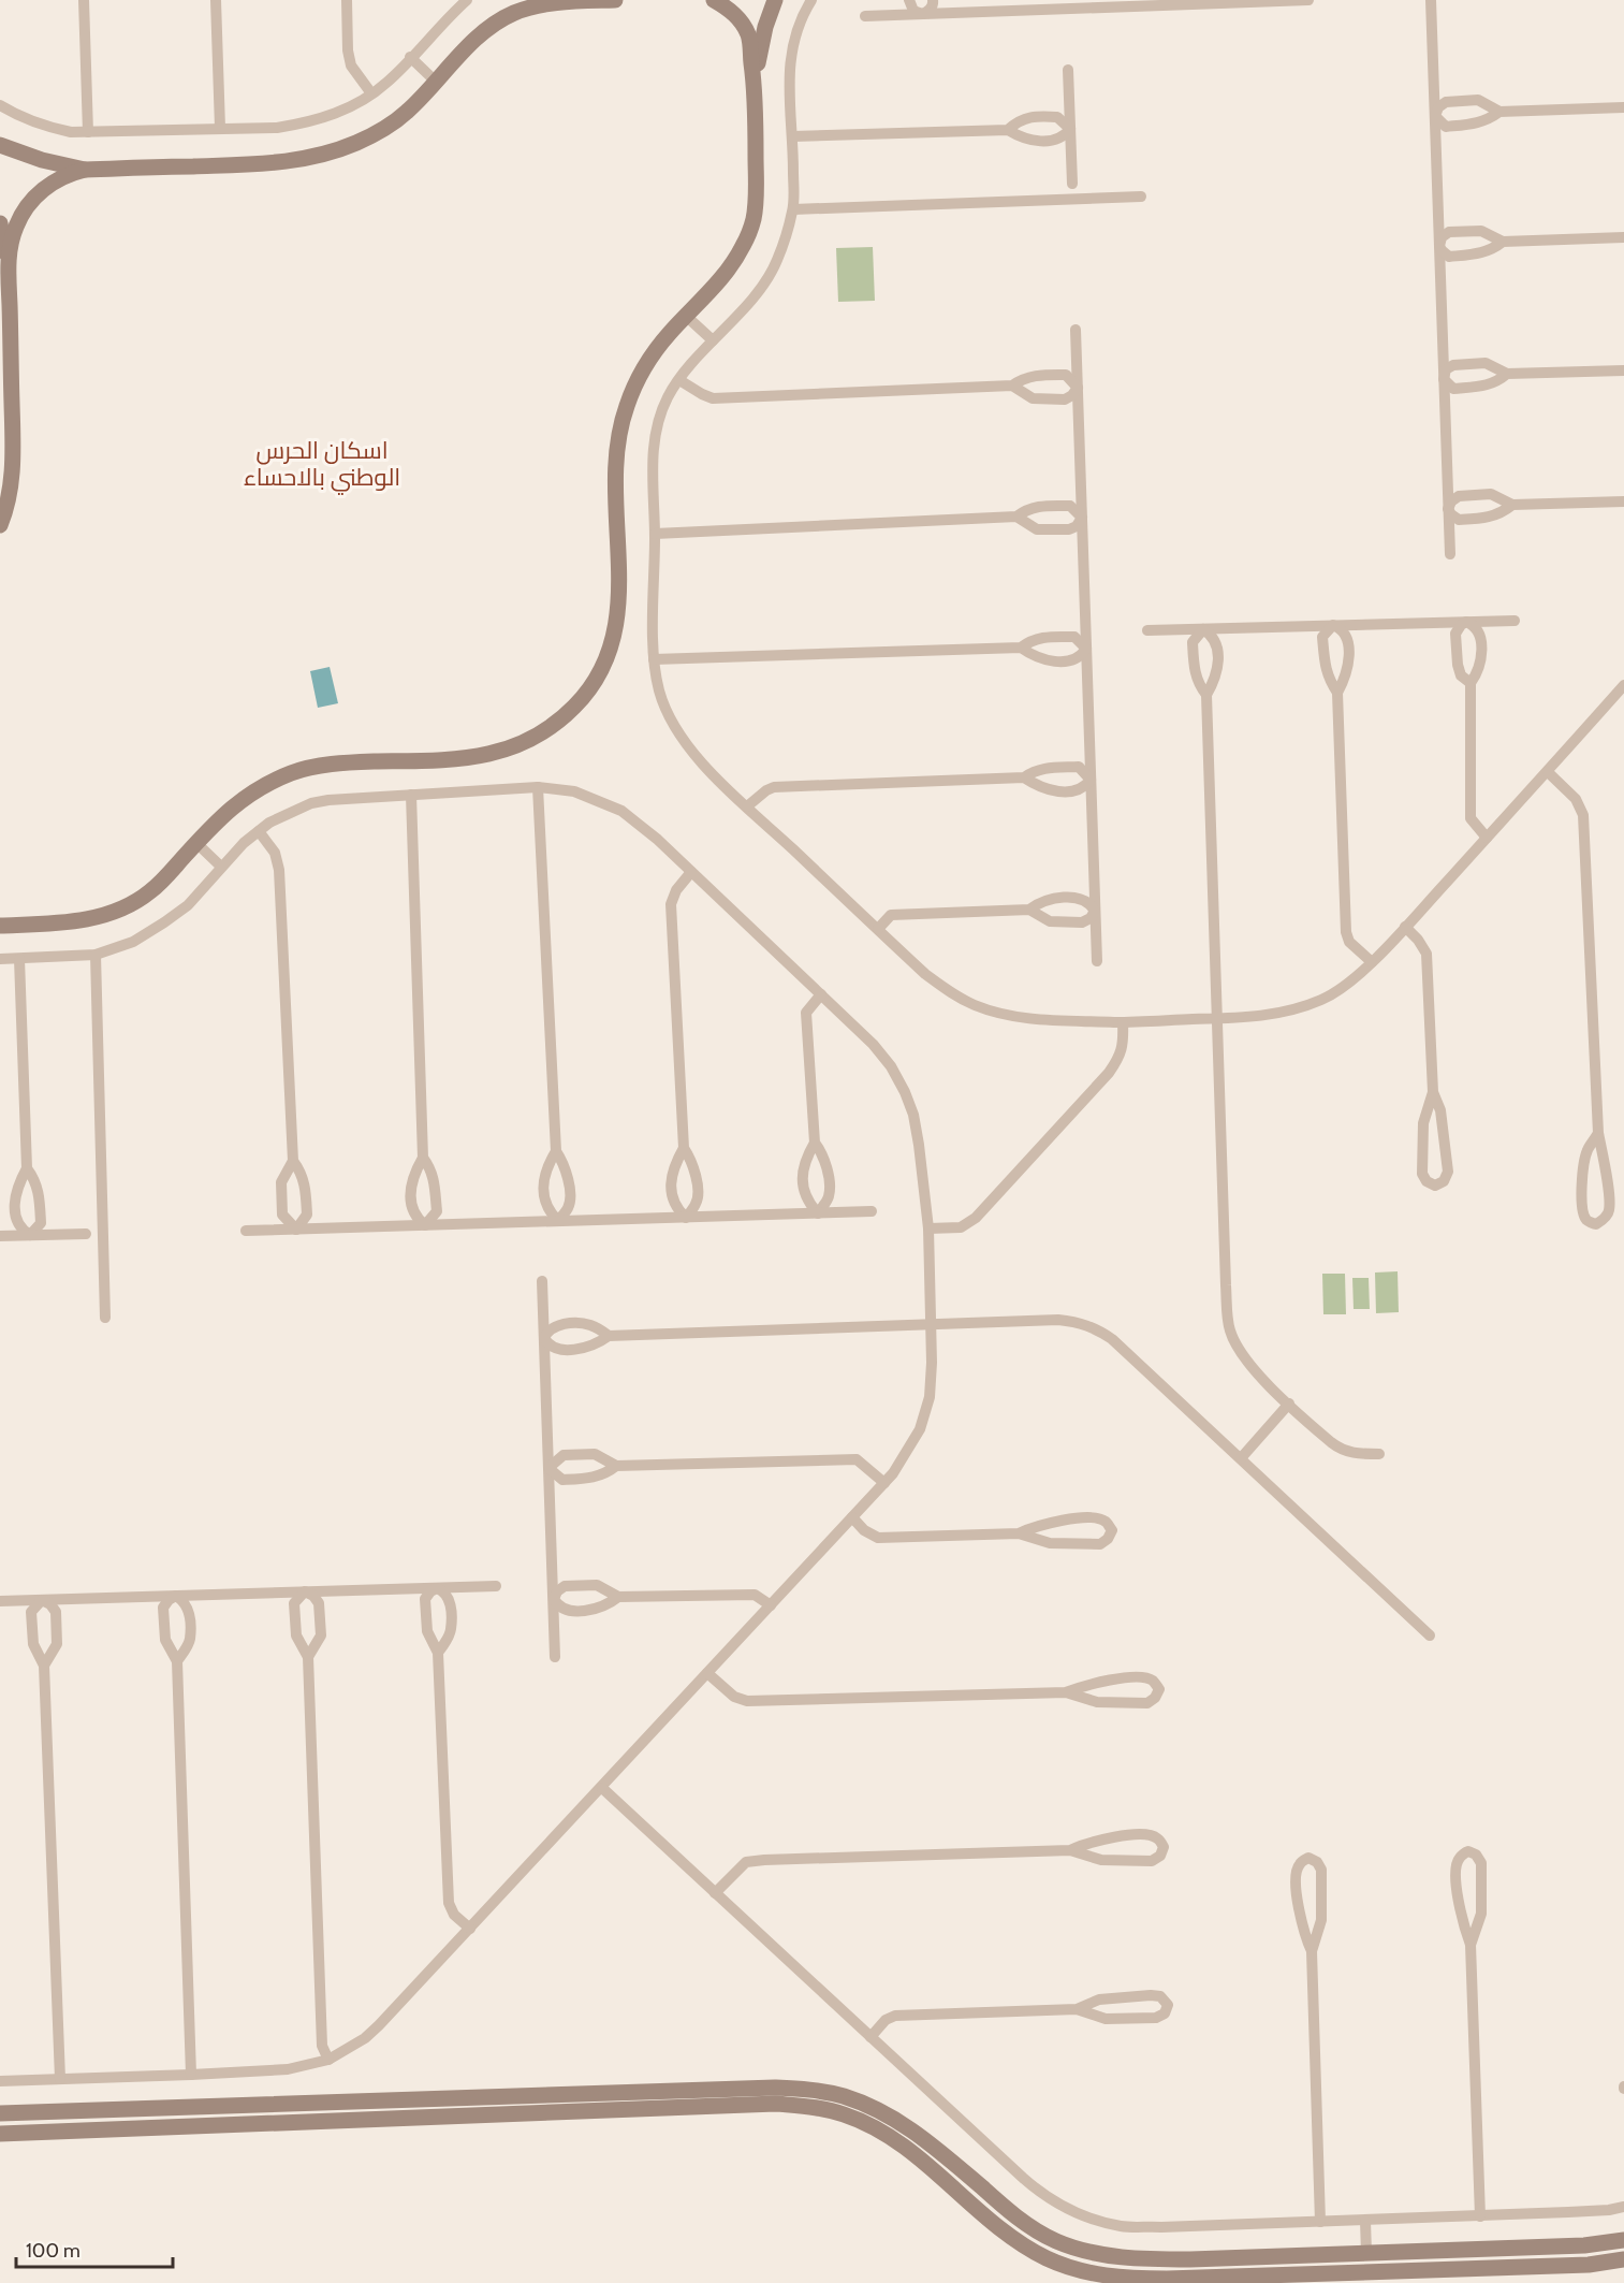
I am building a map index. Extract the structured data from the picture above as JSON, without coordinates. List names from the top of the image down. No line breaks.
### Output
{"districts":["اسكان الحرس الوطني بالاحساء"],"scale_bar":"100 m"}
